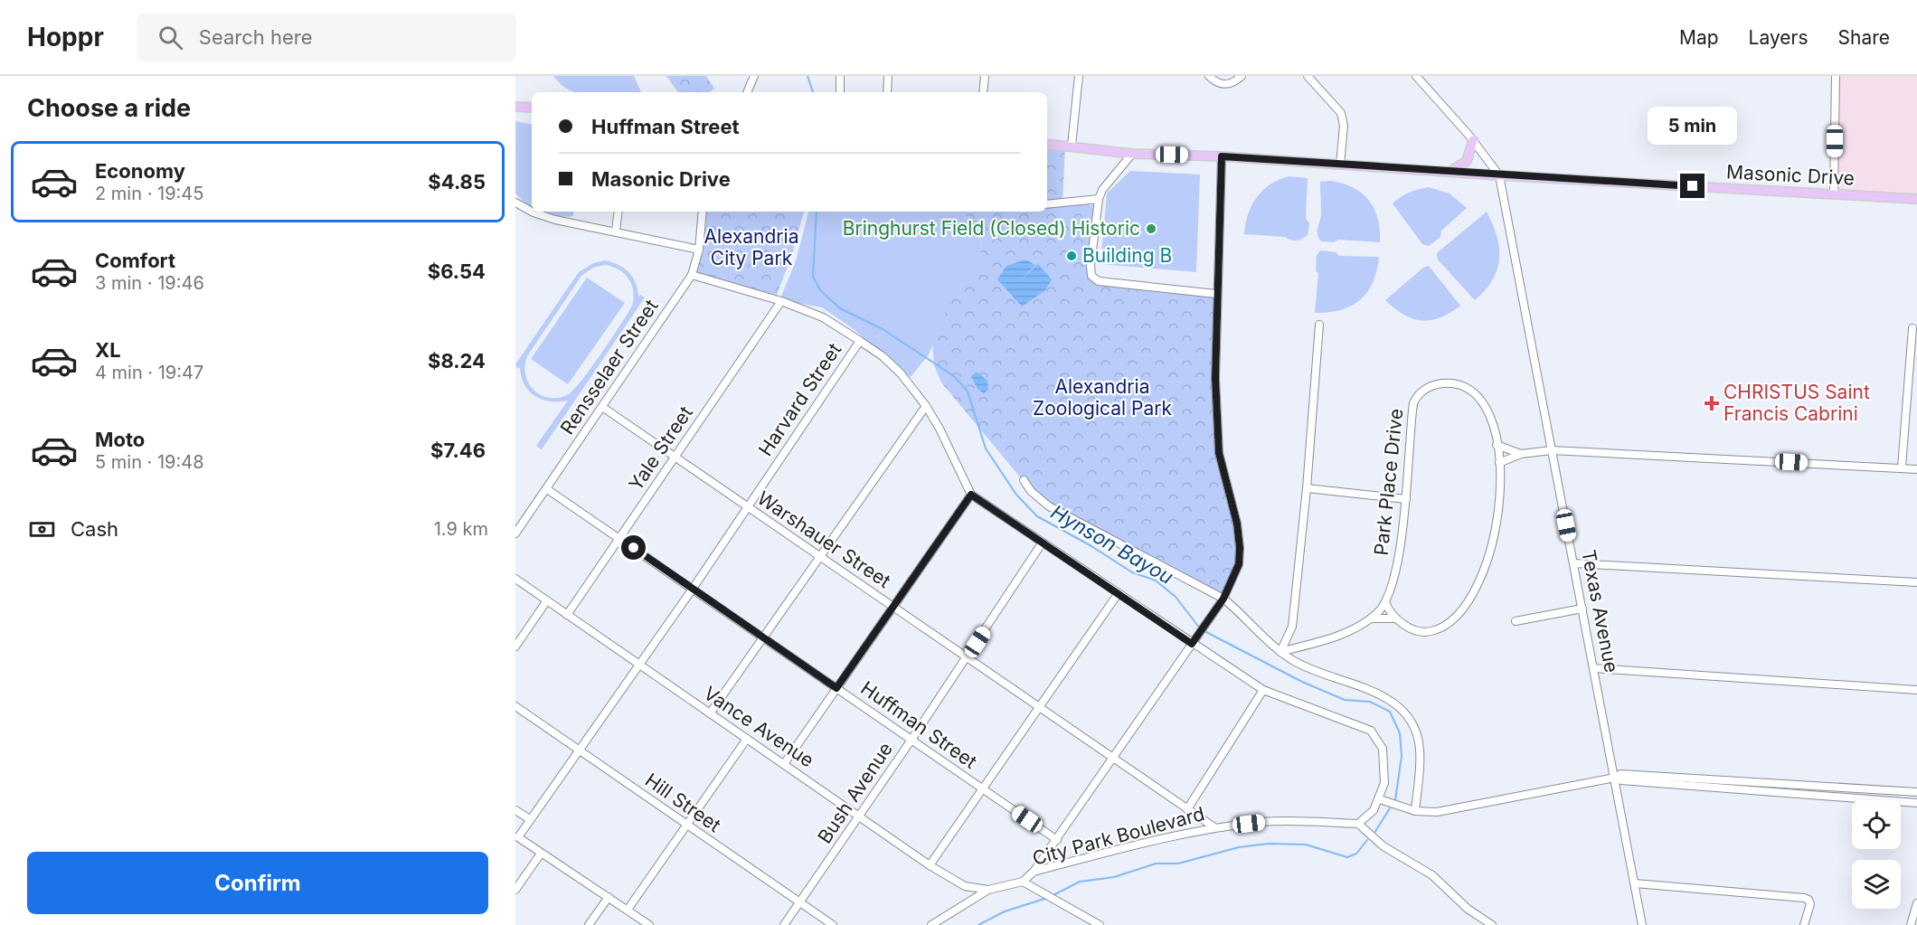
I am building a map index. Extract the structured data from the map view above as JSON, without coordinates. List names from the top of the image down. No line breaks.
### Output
{"streets":{"main road":["Masonic Drive"],"street":["Rensselaer Street","Harvard Street","Yale Street","Park Place Drive","Warshauer Street","Texas Avenue","Huffman Street","Vance Avenue","Bush Avenue","Hill Street","City Park Boulevard"]},"crossings":[["Masonic Drive","Texas Avenue"],["Rensselaer Street","Warshauer Street"],["Rensselaer Street","Huffman Street"],["Harvard Street","Warshauer Street"],["Harvard Street","Huffman Street"],["Harvard Street","Vance Avenue"],["Harvard Street","Hill Street"],["Yale Street","Warshauer Street"],["Yale Street","Huffman Street"],["Yale Street","Vance Avenue"],["Warshauer Street","Bush Avenue"],["Warshauer Street","City Park Boulevard"],["Huffman Street","Bush Avenue"],["Vance Avenue","Bush Avenue"],["Vance Avenue","City Park Boulevard"],["Bush Avenue","Hill Street"]],"water":["Hynson Bayou"],"parks":["Alexandria City Park","Alexandria Zoological Park"],"places":{"other":["Bringhurst Field (Closed) Historic","Building B"],"health":["CHRISTUS Saint Francis Cabrini"]},"page":{"header":"Hoppr","search":"Search here","nav":["Map","Layers","Share"],"heading":"Choose a ride","banner":["Huffman Street","Masonic Drive"],"bubble":"5 min","list":[{"name":"Economy","note":"2 min · 19:45","value":"$4.85"},{"name":"Comfort","note":"3 min · 19:46","value":"$6.54"},{"name":"XL","note":"4 min · 19:47","value":"$8.24"},{"name":"Moto","note":"5 min · 19:48","value":"$7.46"}],"pay":["Cash","1.9 km"],"buttons":"Confirm"}}
